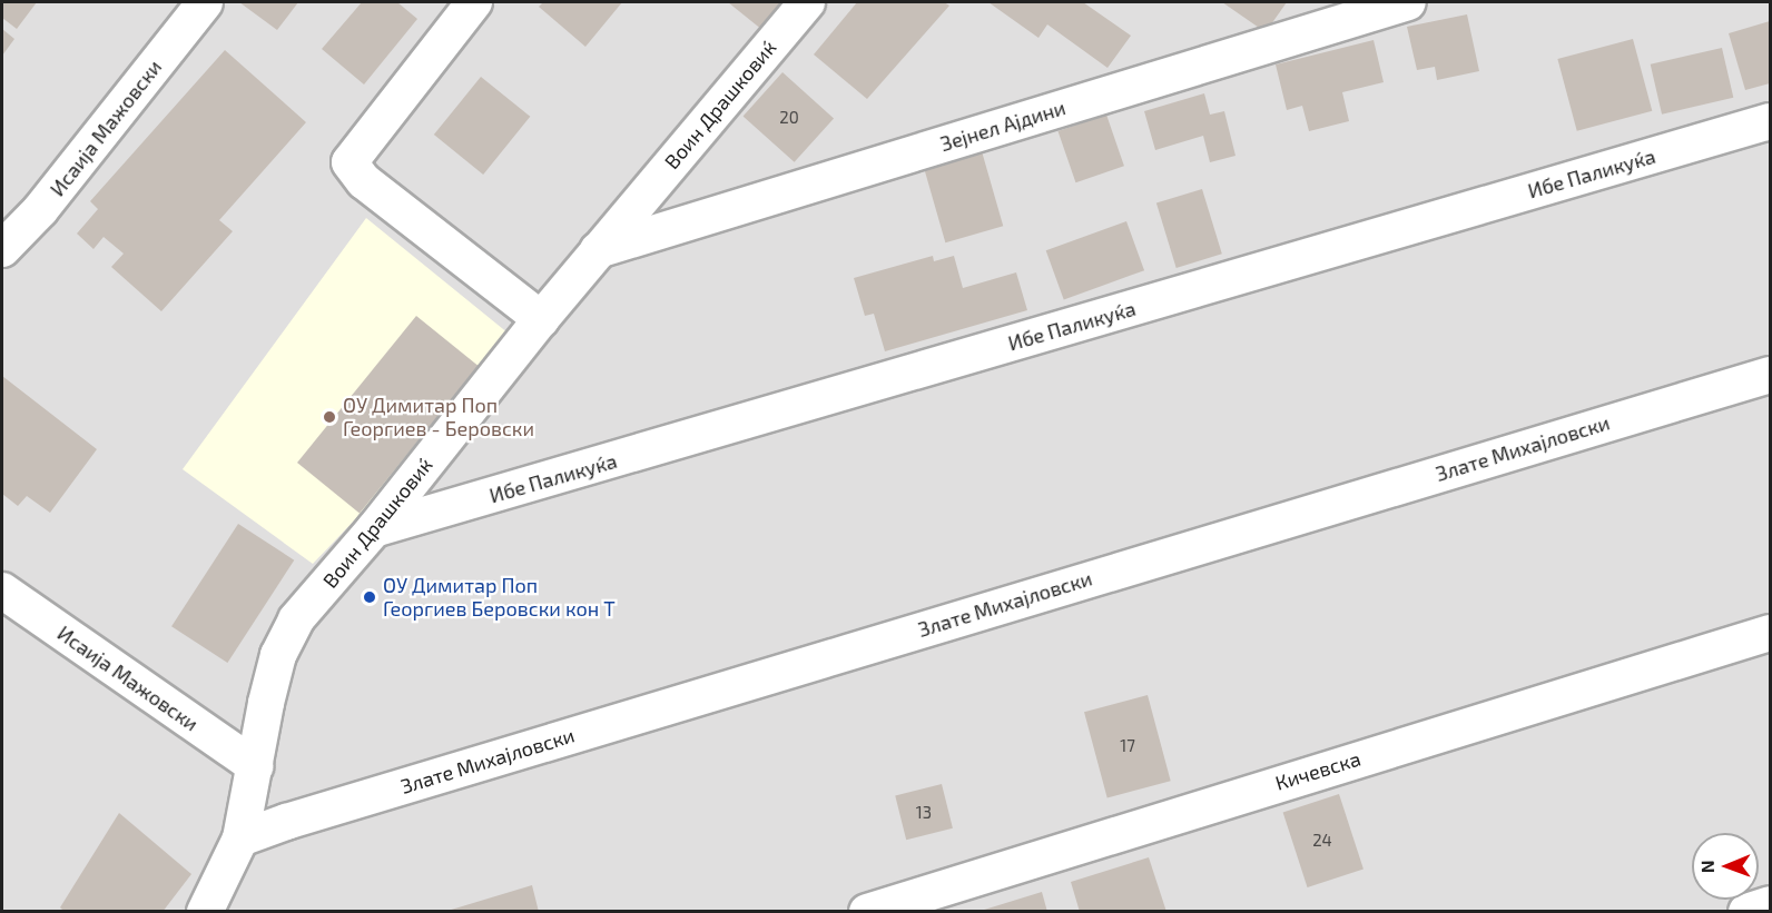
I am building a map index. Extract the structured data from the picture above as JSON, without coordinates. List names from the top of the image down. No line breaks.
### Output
{"streets":{"street":["Воин Драшковиќ","Зејнел Ајдини","Исаија Мажовски","Ибе Паликуќа","Злате Михајловски","Кичевска"]},"crossings":[["Воин Драшковиќ","Зејнел Ајдини"],["Воин Драшковиќ","Исаија Мажовски"],["Воин Драшковиќ","Ибе Паликуќа"],["Воин Драшковиќ","Злате Михајловски"]],"places":["ОУ Димитар Поп Георгиев - Беровски","ОУ Димитар Поп Георгиев Беровски кон Т"],"house_numbers":["20","17","13","24"],"north":"left"}
